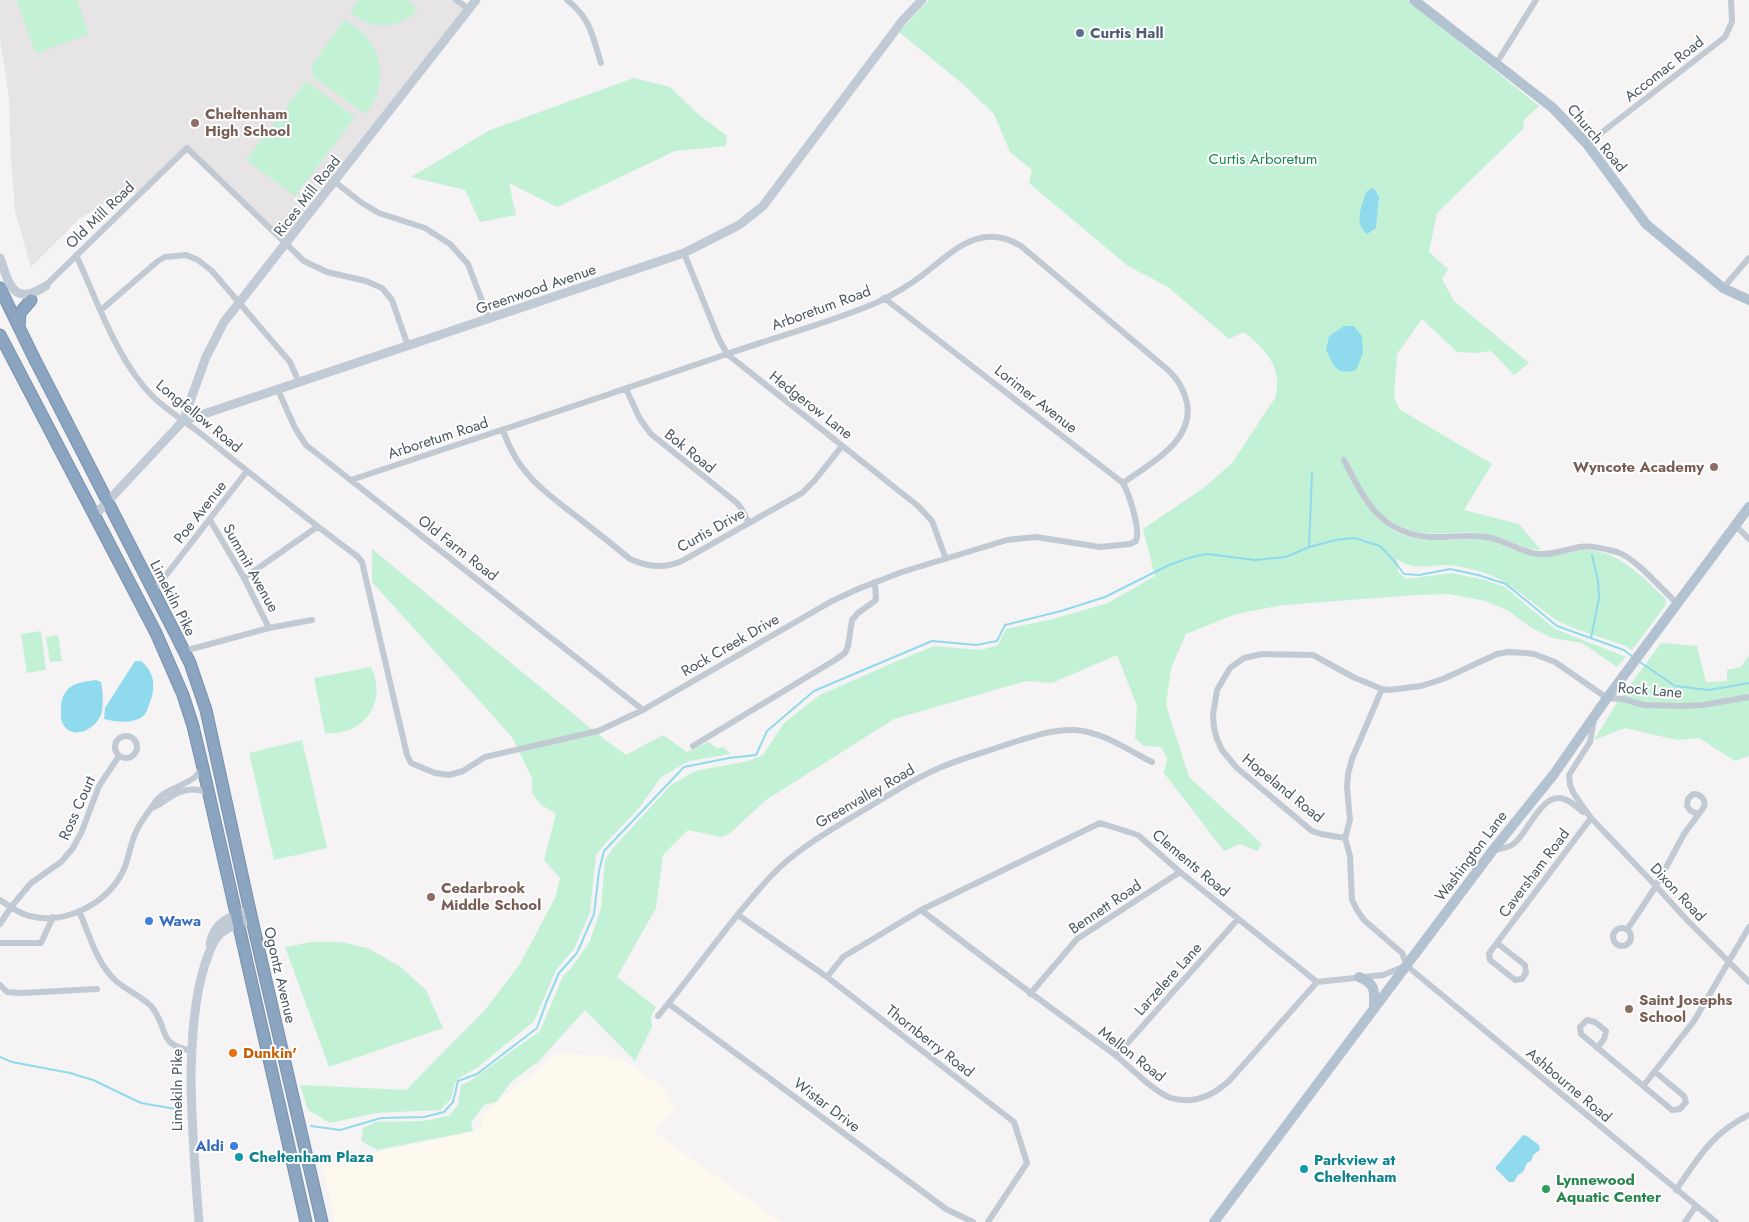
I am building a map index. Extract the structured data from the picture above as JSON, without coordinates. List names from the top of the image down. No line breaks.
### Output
{"streets":{"highway":["Limekiln Pike","Ogontz Avenue"],"main road":["Church Road","Rices Mill Road","Greenwood Avenue","Washington Lane"],"street":["Accomac Road","Old Mill Road","Arboretum Road","Lorimer Avenue","Hedgerow Lane","Longfellow Road","Bok Road","Poe Avenue","Curtis Drive","Old Farm Road","Summit Avenue","Rock Creek Drive","Rock Lane","Hopeland Road","Greenvalley Road","Ross Court","Clements Road","Caversham Road","Dixon Road","Bennett Road","Larzelere Lane","Thornberry Road","Mellon Road","Ashbourne Road","Wistar Drive"]},"crossings":[["Accomac Road","Church Road"],["Rices Mill Road","Old Mill Road"],["Rices Mill Road","Greenwood Avenue"],["Rices Mill Road","Longfellow Road"],["Old Mill Road","Longfellow Road"],["Greenwood Avenue","Hedgerow Lane"],["Greenwood Avenue","Longfellow Road"],["Greenwood Avenue","Old Farm Road"],["Greenwood Avenue","Limekiln Pike"],["Arboretum Road","Lorimer Avenue"],["Arboretum Road","Hedgerow Lane"],["Arboretum Road","Bok Road"],["Arboretum Road","Curtis Drive"],["Arboretum Road","Old Farm Road"],["Arboretum Road","Rock Creek Drive"],["Lorimer Avenue","Rock Creek Drive"],["Hedgerow Lane","Curtis Drive"],["Hedgerow Lane","Rock Creek Drive"],["Longfellow Road","Poe Avenue"],["Longfellow Road","Rock Creek Drive"],["Bok Road","Curtis Drive"],["Poe Avenue","Summit Avenue"],["Poe Avenue","Limekiln Pike"],["Old Farm Road","Rock Creek Drive"],["Limekiln Pike","Ogontz Avenue"],["Rock Lane","Washington Lane"],["Greenvalley Road","Thornberry Road"],["Greenvalley Road","Wistar Drive"],["Washington Lane","Dixon Road"],["Washington Lane","Ashbourne Road"],["Clements Road","Bennett Road"],["Clements Road","Larzelere Lane"],["Clements Road","Thornberry Road"],["Clements Road","Mellon Road"],["Caversham Road","Dixon Road"],["Bennett Road","Mellon Road"],["Larzelere Lane","Mellon Road"]],"parks":["Curtis Arboretum"],"places":["Curtis Hall","Cheltenham High School","Wyncote Academy","Cedarbrook Middle School","Wawa","Saint Josephs School","Dunkin'","Aldi","Cheltenham Plaza","Parkview at Cheltenham","Lynnewood Aquatic Center"]}
